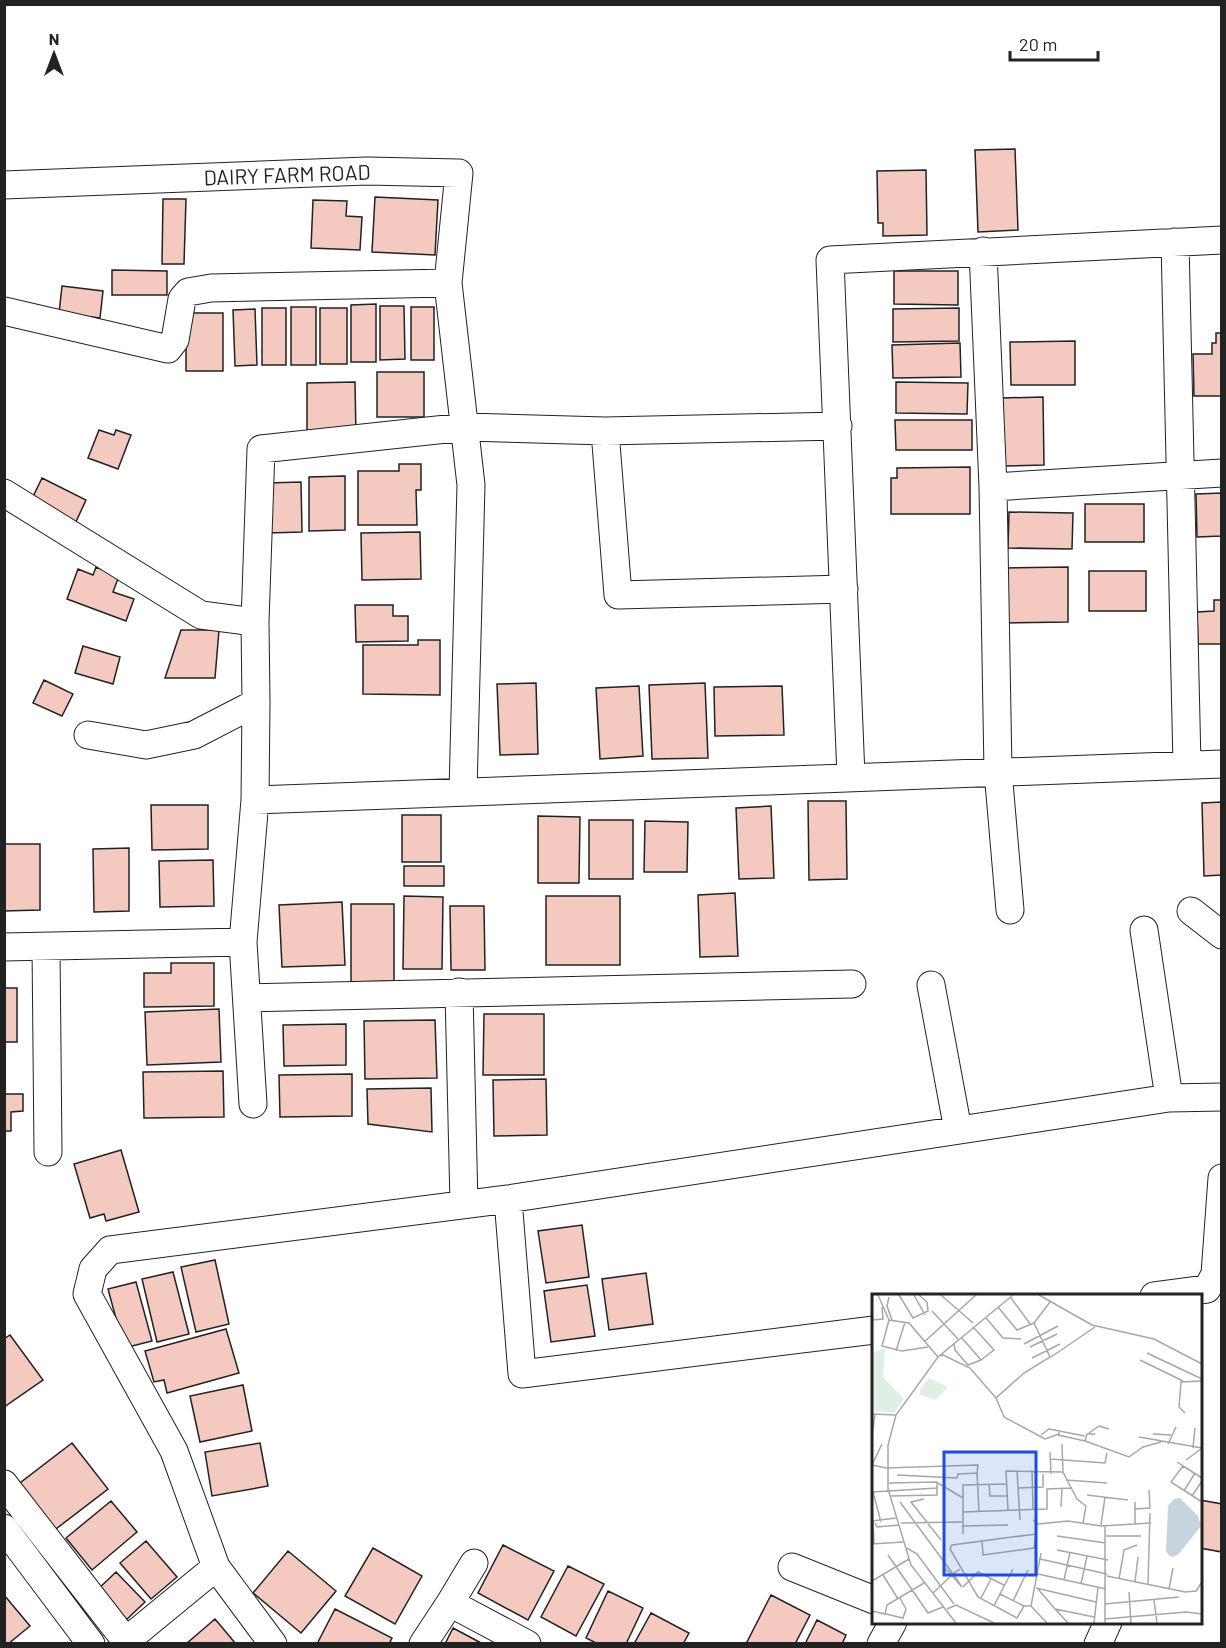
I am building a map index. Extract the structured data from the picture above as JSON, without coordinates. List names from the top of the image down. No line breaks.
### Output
{"streets":{"street":["DAIRY FARM ROAD"]},"scale_bar":"20 m","north":"top"}
